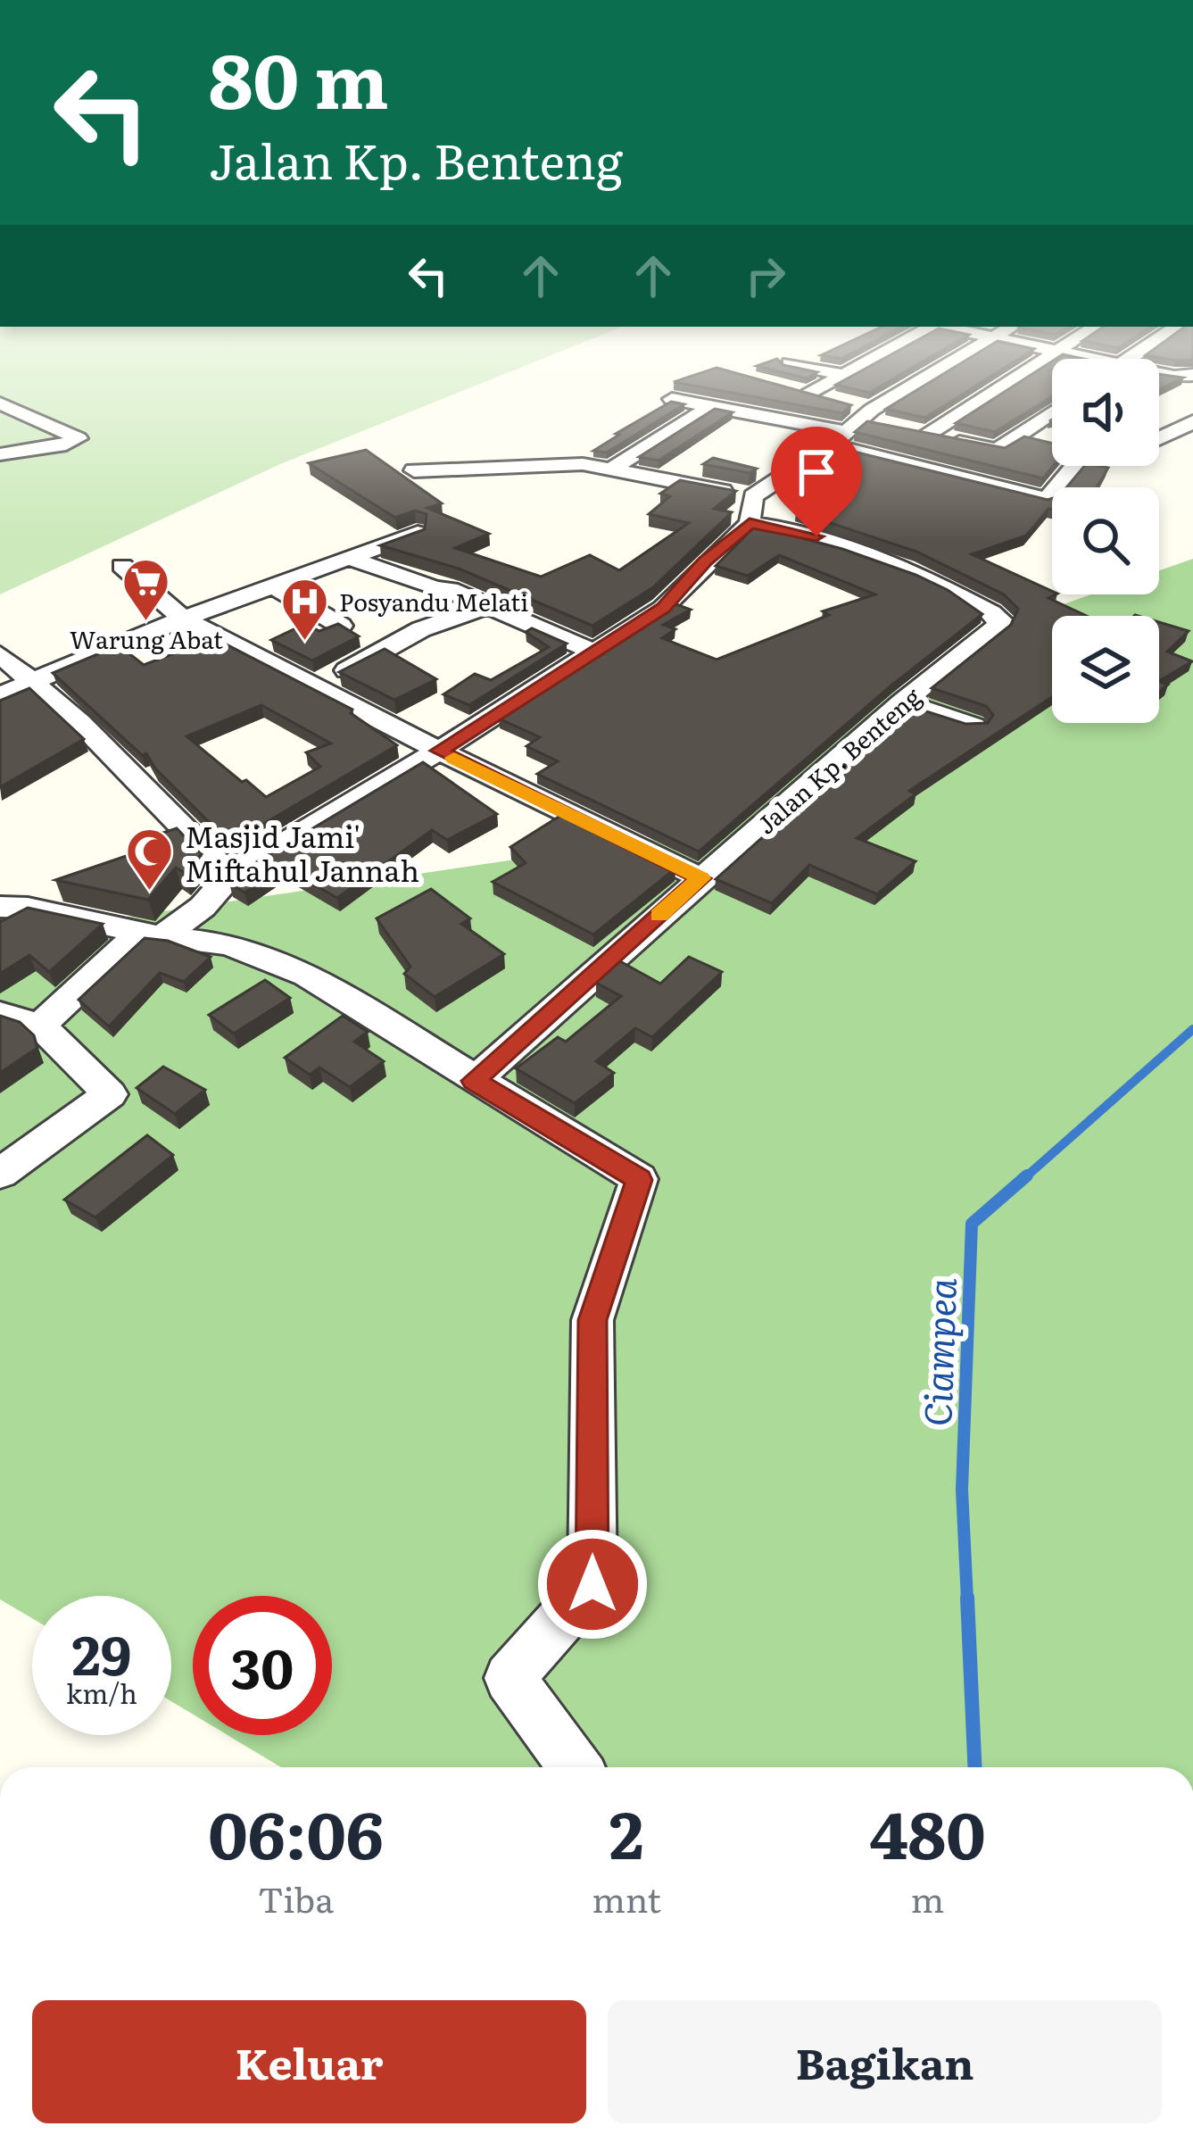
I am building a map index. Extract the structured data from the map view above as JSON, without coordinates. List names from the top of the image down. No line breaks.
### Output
{"streets":{"street":["Jalan Kp. Benteng"]},"water":["Ciampea"],"places":{"supermarket":["Warung Abat"],"hospital":["Posyandu Melati"],"mosque":["Masjid Jami' Miftahul Jannah"]},"page":{"turn":["80 m","Jalan Kp. Benteng"],"speed":"29 km/h","limit":"30","eta":["06:06","Tiba","2","mnt","480","m"],"buttons":["Keluar","Bagikan"]}}
